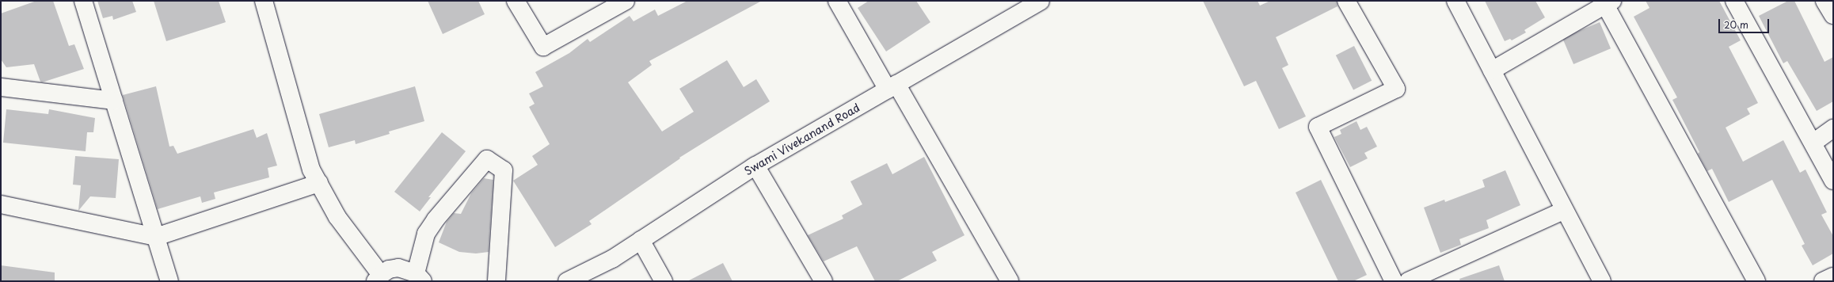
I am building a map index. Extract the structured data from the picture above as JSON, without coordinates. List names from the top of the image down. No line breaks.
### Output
{"streets":{"street":["Swami Vivekanand Road"]},"scale_bar":"20 m"}
